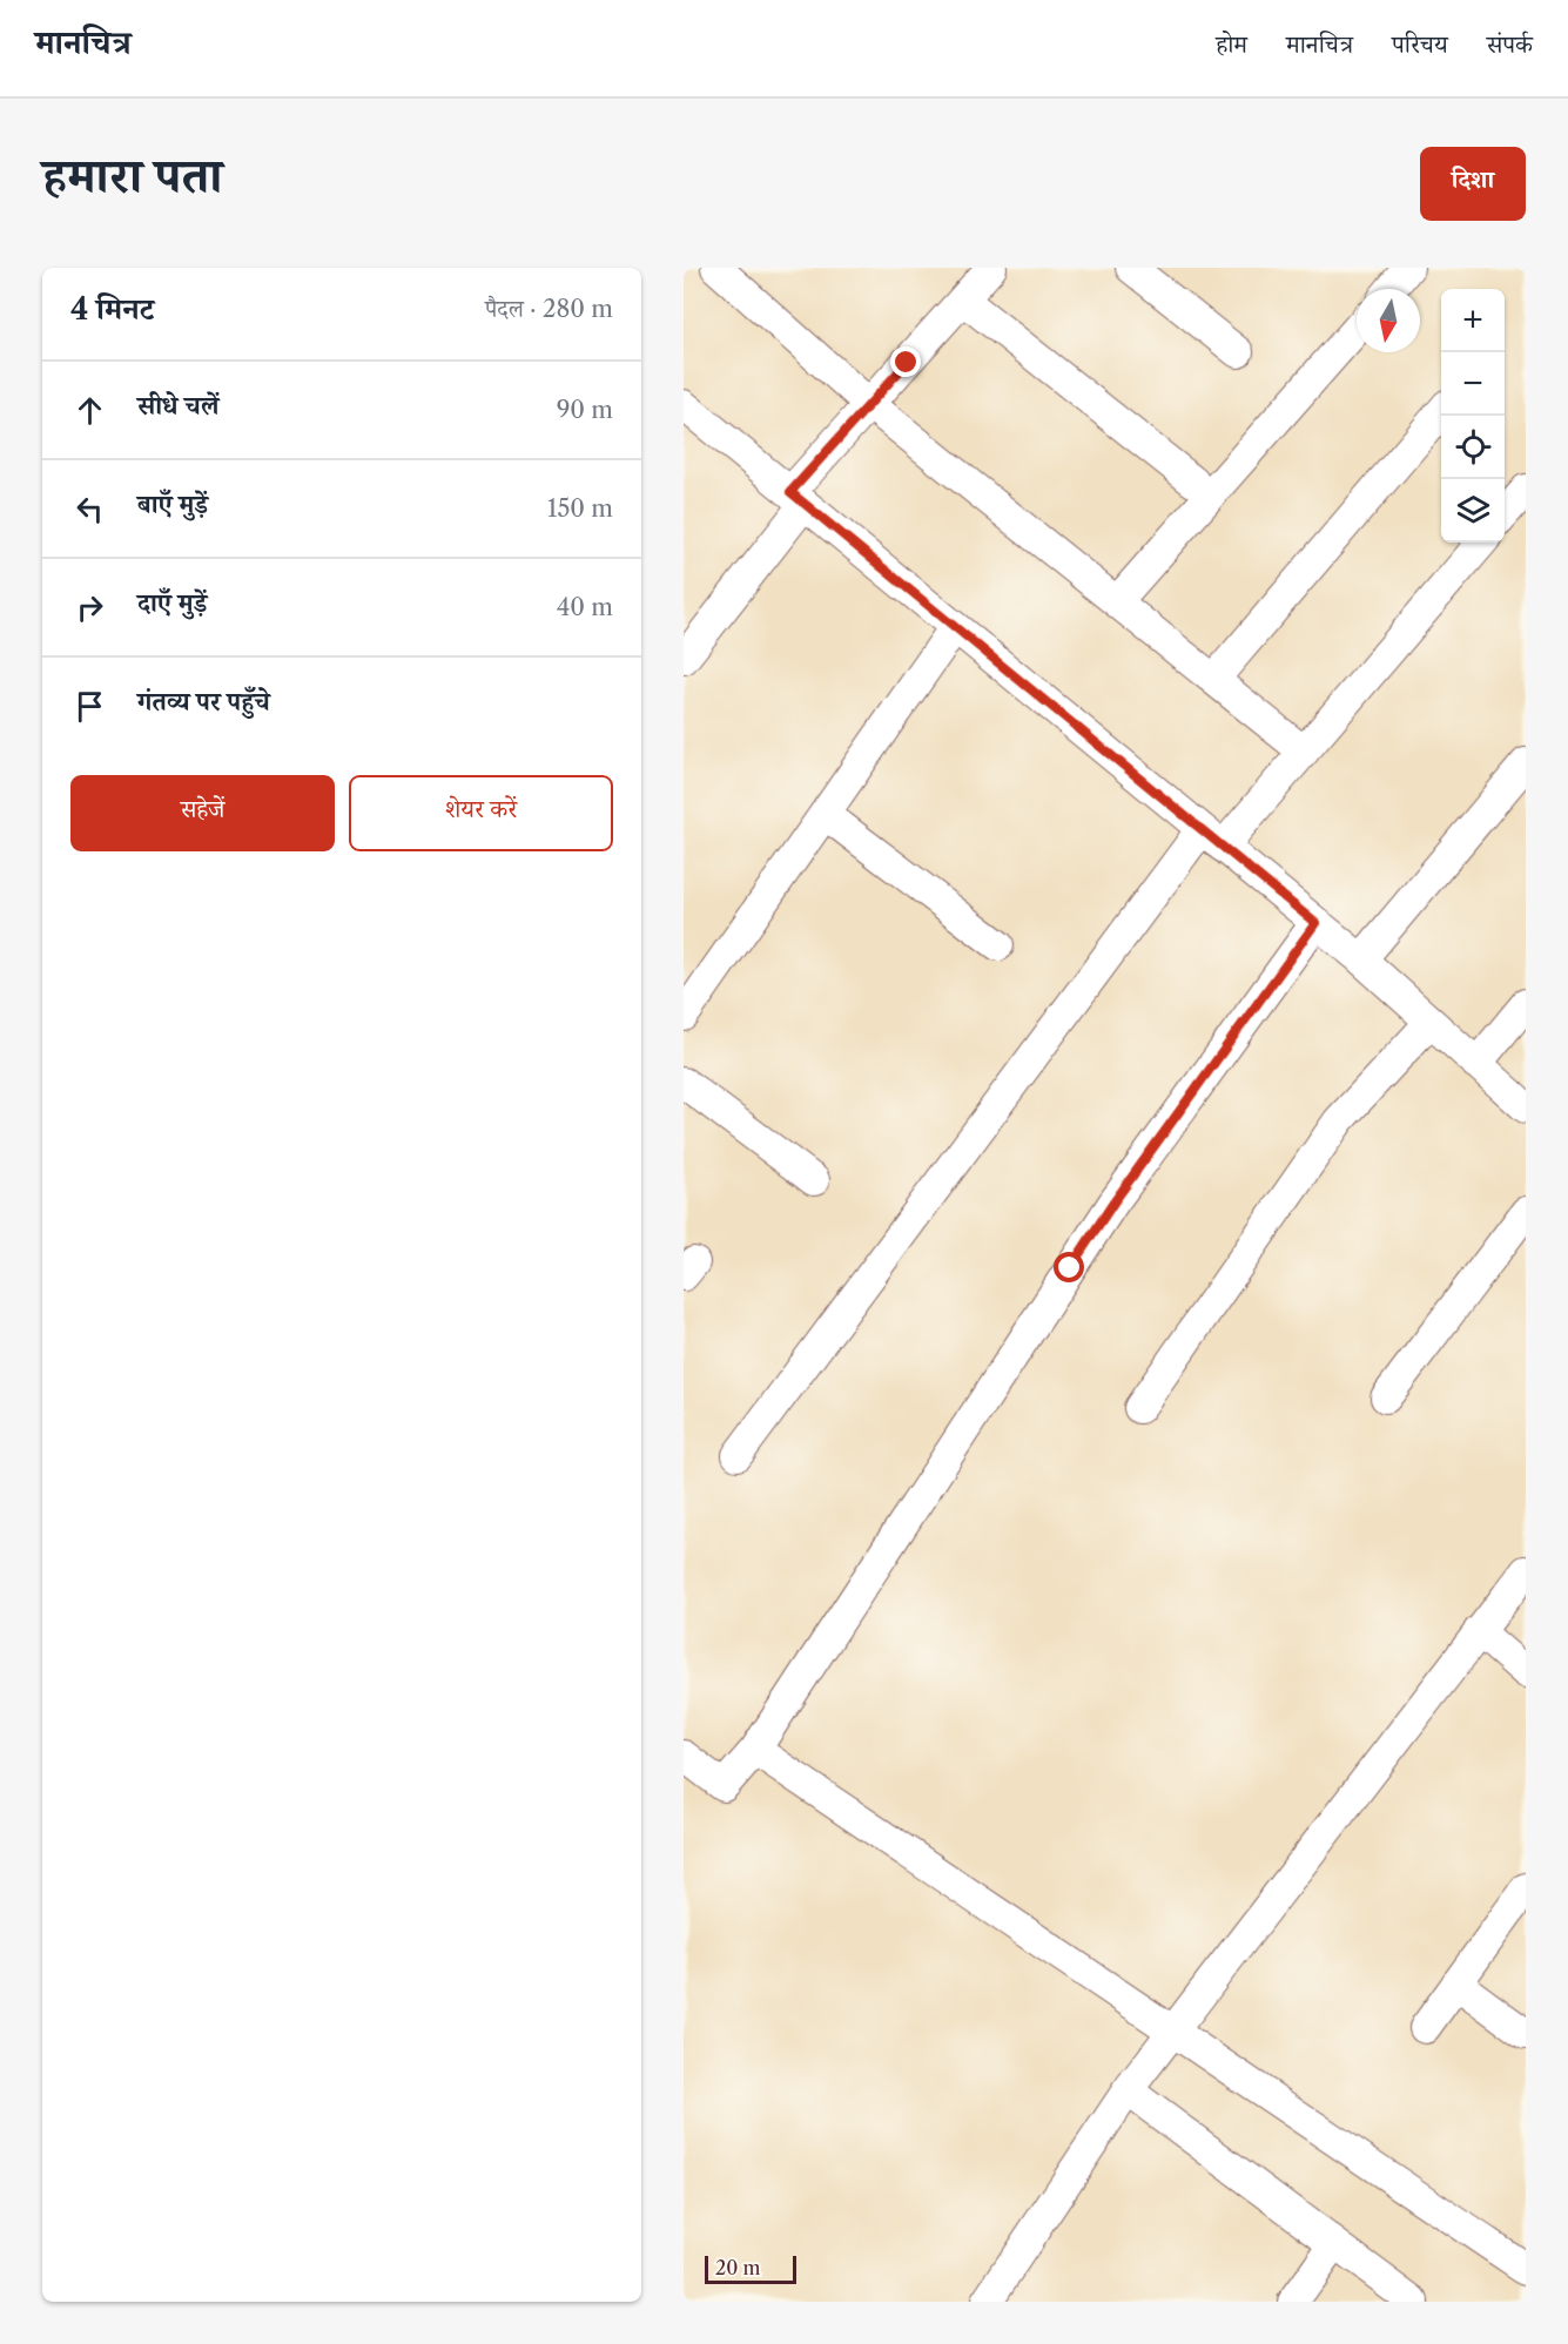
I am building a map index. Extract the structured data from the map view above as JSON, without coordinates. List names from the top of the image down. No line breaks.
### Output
{"scale_bar":"20 m","north":"bottom","page":{"header":"मानचित्र","nav":["होम","मानचित्र","परिचय","संपर्क"],"title":"हमारा पता","buttons":["दिशा",["सहेजें","शेयर करें"]],"heading":["4 मिनट","पैदल · 280 m"],"map_buttons":["+","−"],"list":[["सीधे चलें","90 m"],["बाएँ मुड़ें","150 m"],["दाएँ मुड़ें","40 m"],"गंतव्य पर पहुँचे"],"scale":"20 m"}}
